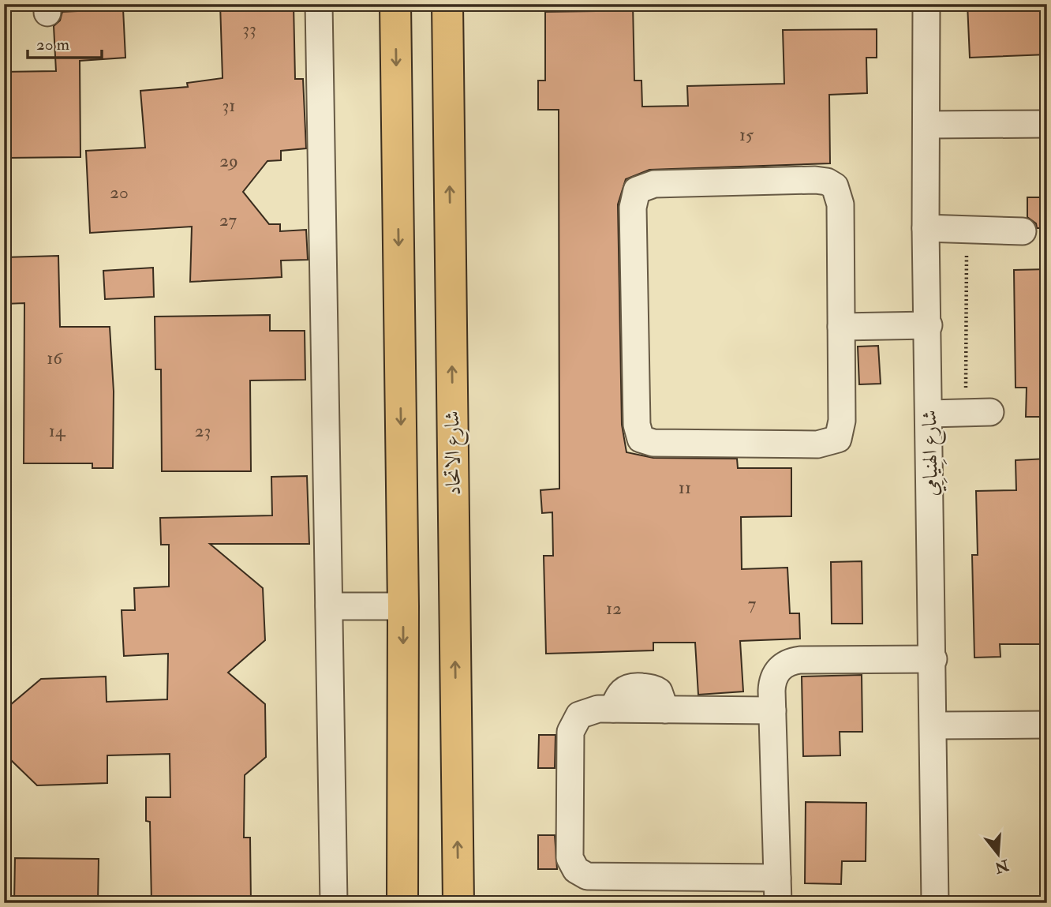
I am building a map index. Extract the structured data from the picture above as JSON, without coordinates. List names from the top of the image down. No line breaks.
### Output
{"streets":{"main road":["شارع الاتحاد"],"street":["شارع الهِنيامِي"]},"house_numbers":["33","31","15","29","20","27","16","14","23","11","7","12"],"scale_bar":"20 m","north":"bottom"}
